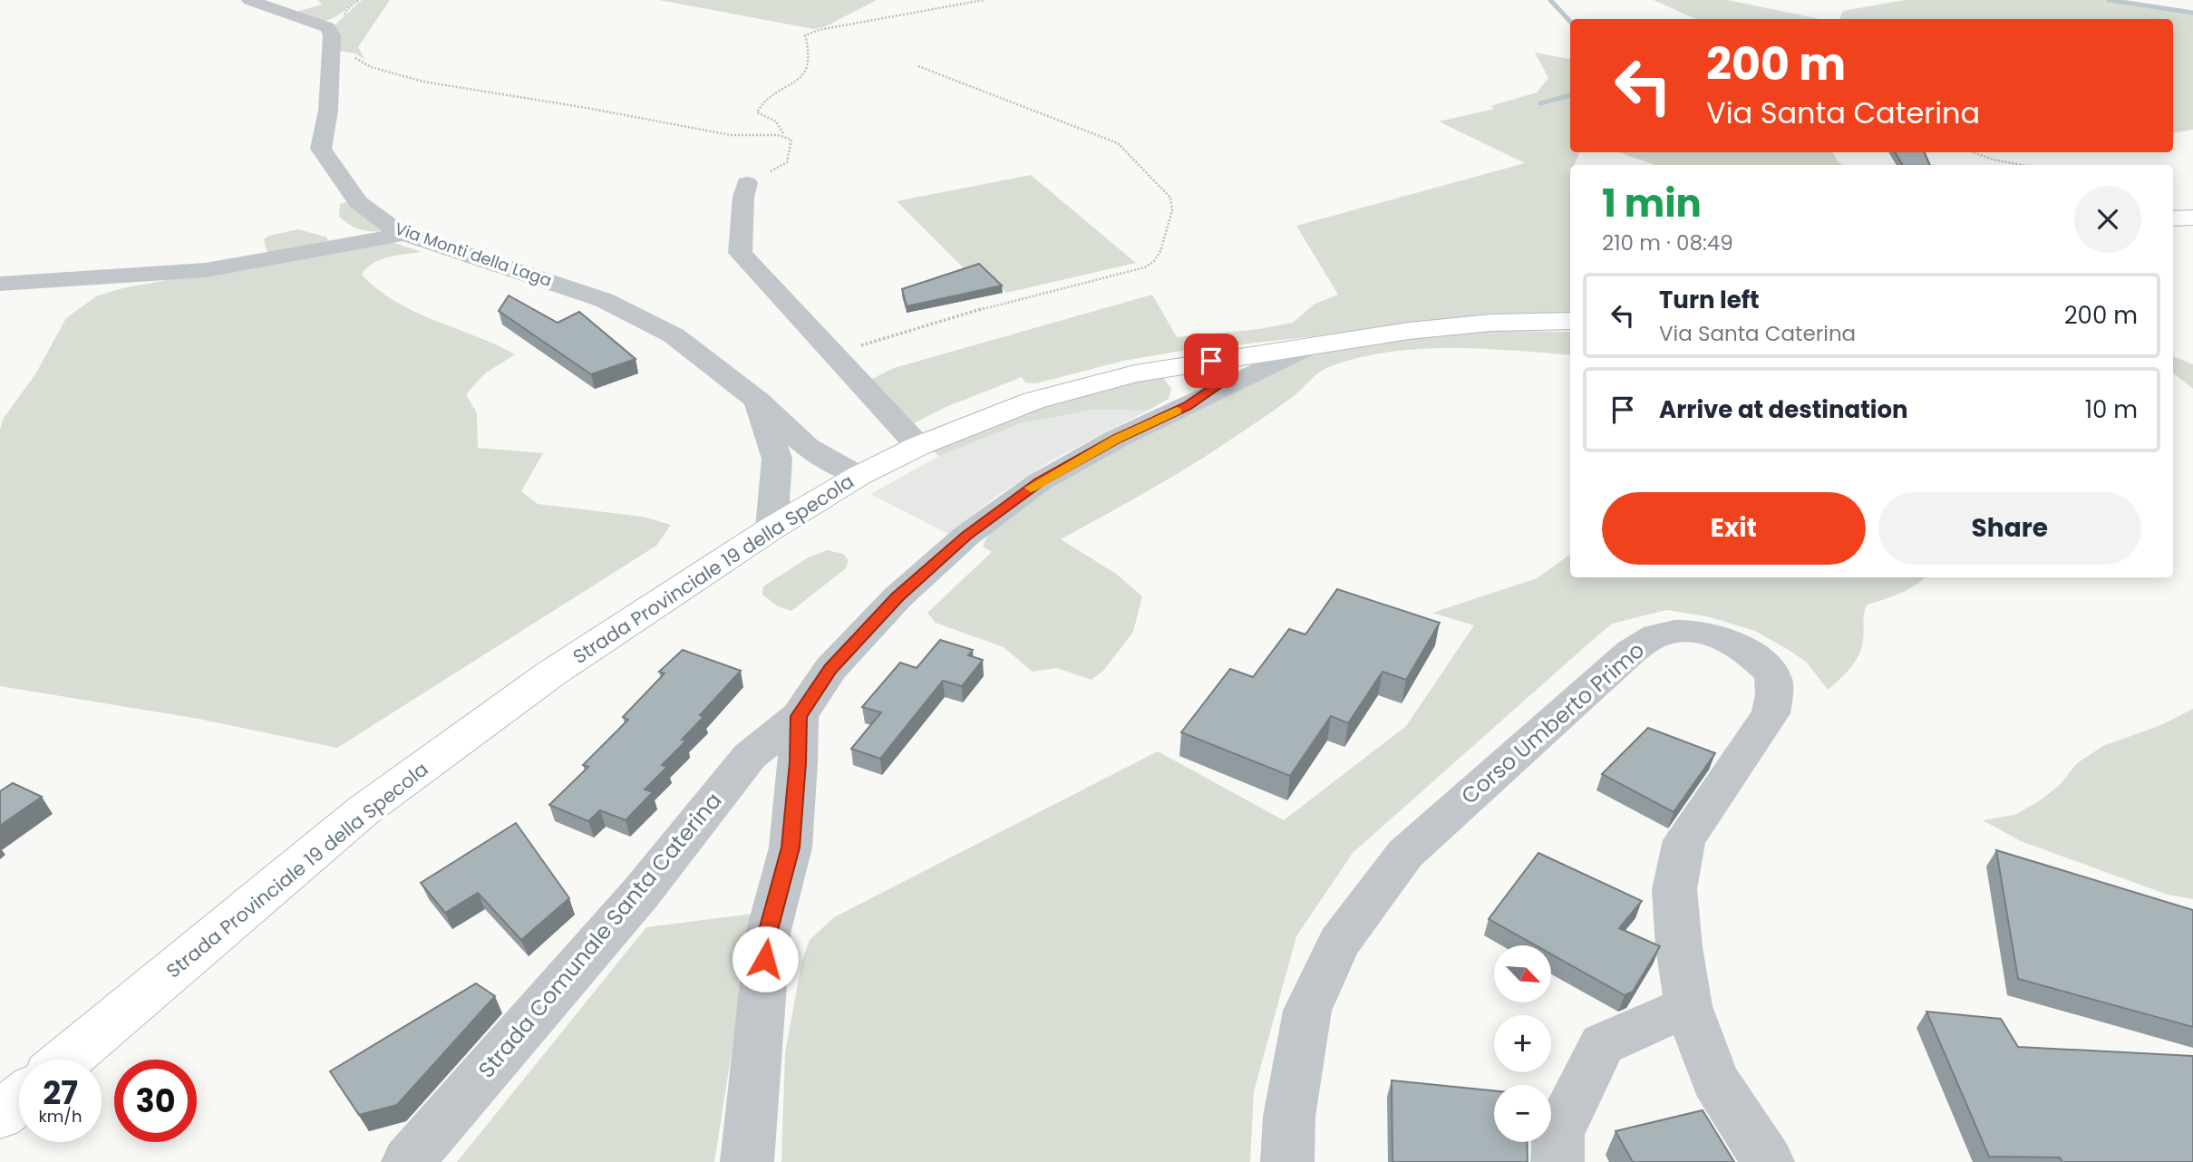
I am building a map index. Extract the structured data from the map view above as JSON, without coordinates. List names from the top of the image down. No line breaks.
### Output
{"streets":{"main road":["Strada Provinciale 19 della Specola"],"street":["Via Monti della Laga","Corso Umberto Primo","Strada Comunale Santa Caterina"]},"crossings":[["Via Monti della Laga","Strada Provinciale 19 della Specola"]],"north":"bottom right","page":{"turn":["200 m","Via Santa Caterina"],"heading":["1 min","210 m · 08:49"],"list":[{"name":"Turn left","note":"Via Santa Caterina","value":"200 m"},{"name":"Arrive at destination","value":"10 m"}],"buttons":["Exit","Share"],"map_buttons":["+","−"],"speed":"27 km/h","limit":"30"}}
